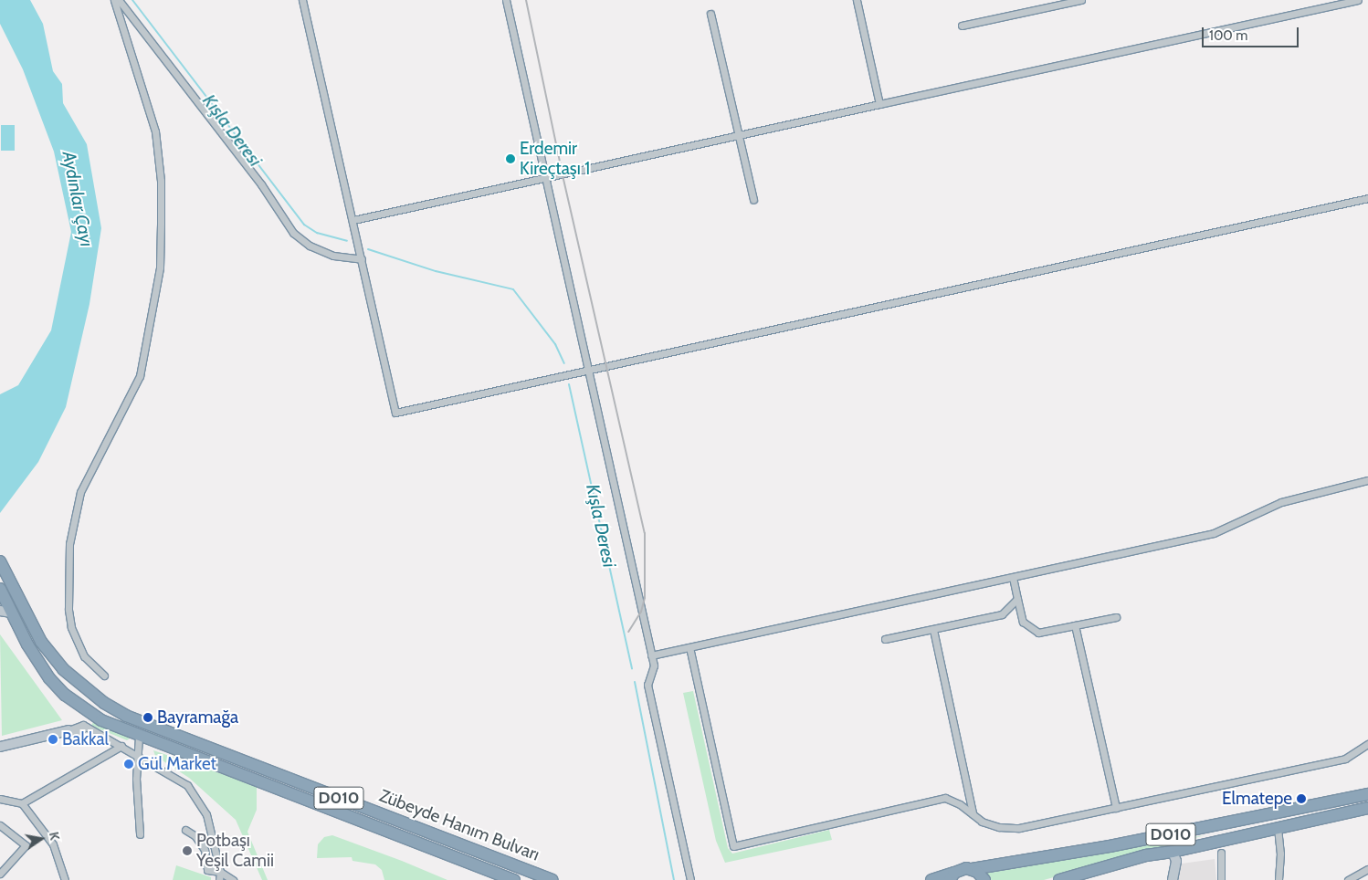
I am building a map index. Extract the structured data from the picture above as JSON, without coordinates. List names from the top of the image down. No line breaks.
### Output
{"streets":{"highway":["D010","Zübeyde Hanım Bulvarı"]},"water":["Kışla Deresi","Aydınlar Çayı"],"places":["Erdemir Kireçtaşı 1","Bayramağa","Bakkal","Gül Market","Elmatepe","Potbaşı Yeşil Camii"],"scale_bar":"100 m","north":"right"}
